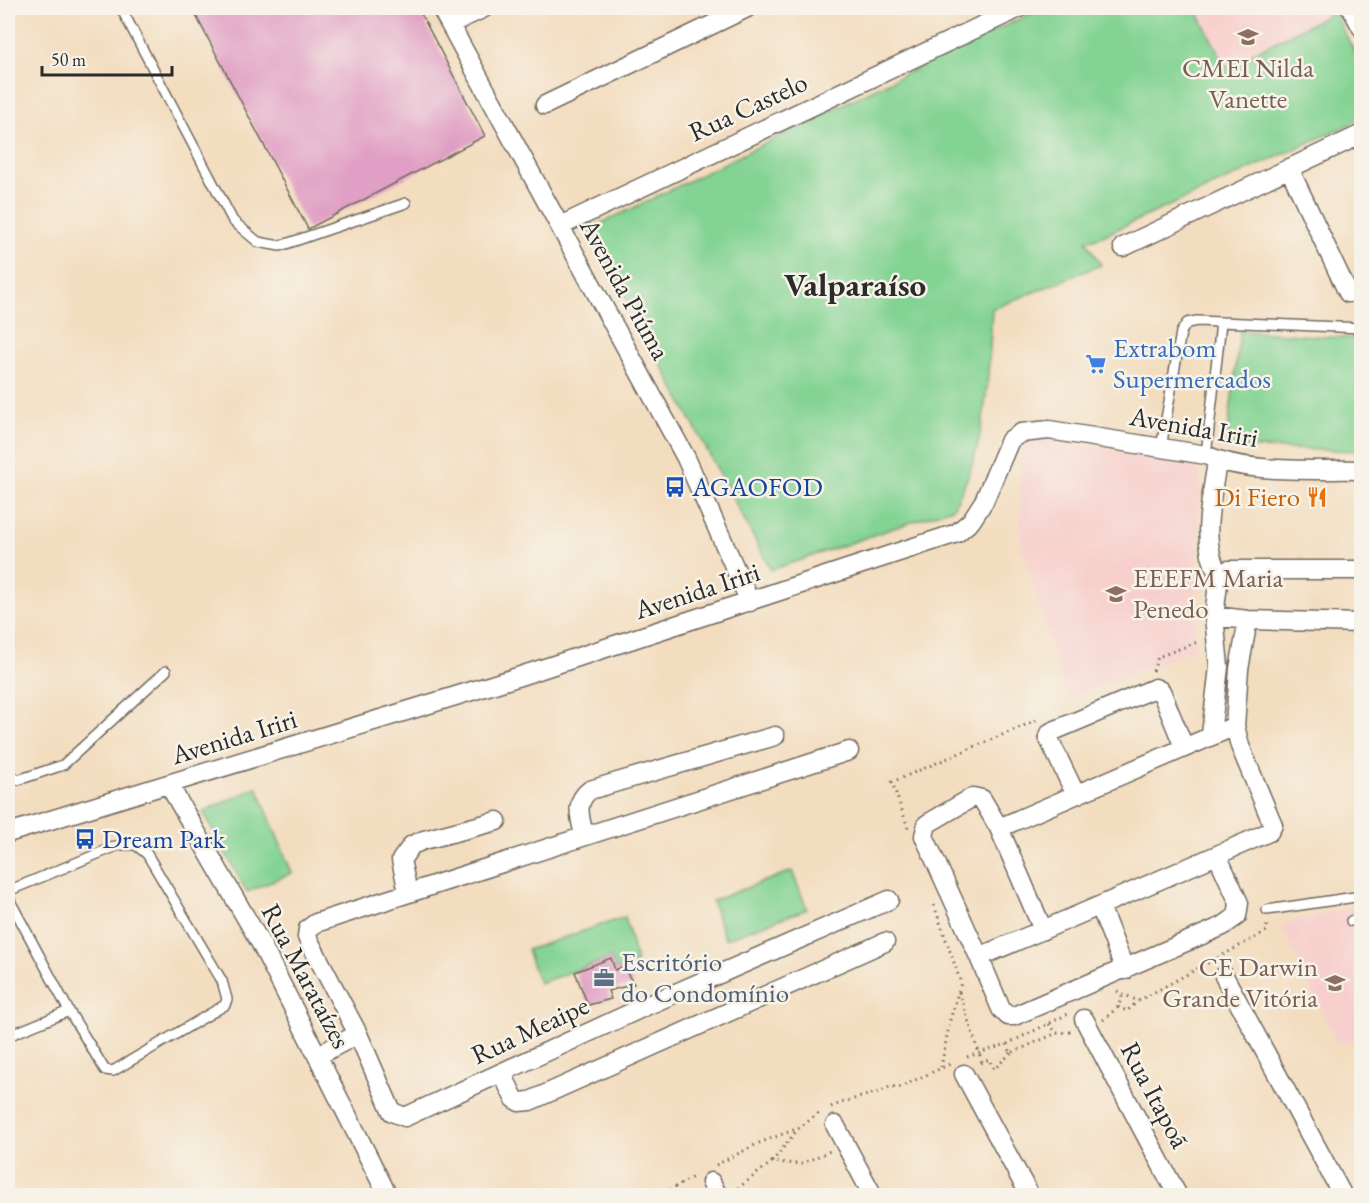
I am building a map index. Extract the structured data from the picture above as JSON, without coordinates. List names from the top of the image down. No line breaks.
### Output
{"streets":{"street":["Rua Castelo","Avenida Piúma","Avenida Iriri","Rua Marataízes","Rua Meaipe","Rua Itapoã"]},"crossings":[["Rua Castelo","Avenida Piúma"],["Avenida Piúma","Avenida Iriri"],["Avenida Iriri","Rua Marataízes"]],"districts":["Valparaíso"],"places":{"school or university":["CMEI Nilda Vanette","EEEFM Maria Penedo","CE Darwin Grande Vitória"],"supermarket":["Extrabom Supermercados"],"bus stop":["AGAOFOD","Dream Park"],"restaurant":["Di Fiero"],"office":["Escritório do Condomínio"]},"scale_bar":"50 m"}
